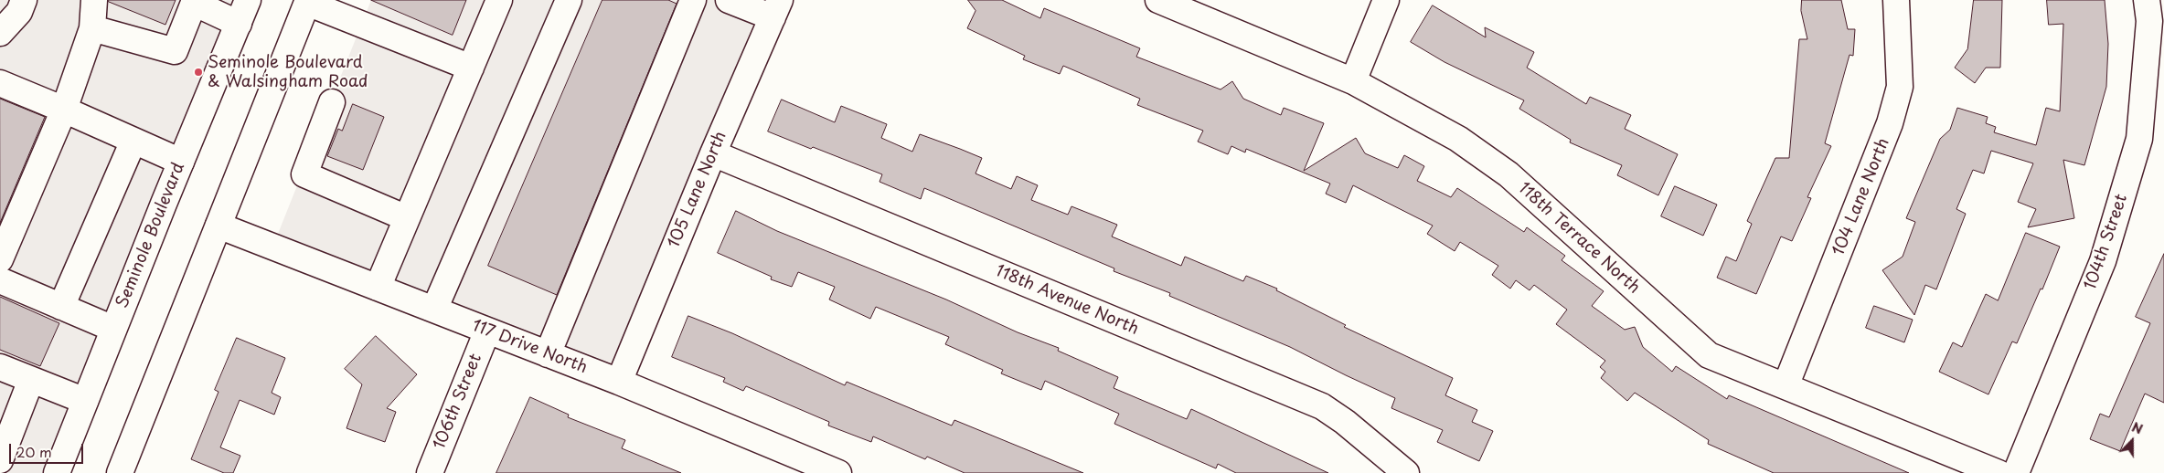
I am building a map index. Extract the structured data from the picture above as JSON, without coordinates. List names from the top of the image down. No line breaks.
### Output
{"streets":{"street":["105 Lane North","104 Lane North","Seminole Boulevard","118th Terrace North","104th Street","118th Avenue North","117 Drive North","106th Street"]},"crossings":[["105 Lane North","118th Avenue North"],["105 Lane North","117 Drive North"],["104 Lane North","118th Terrace North"],["117 Drive North","106th Street"]],"places":["Seminole Boulevard & Walsingham Road"],"scale_bar":"20 m","north":"top"}
